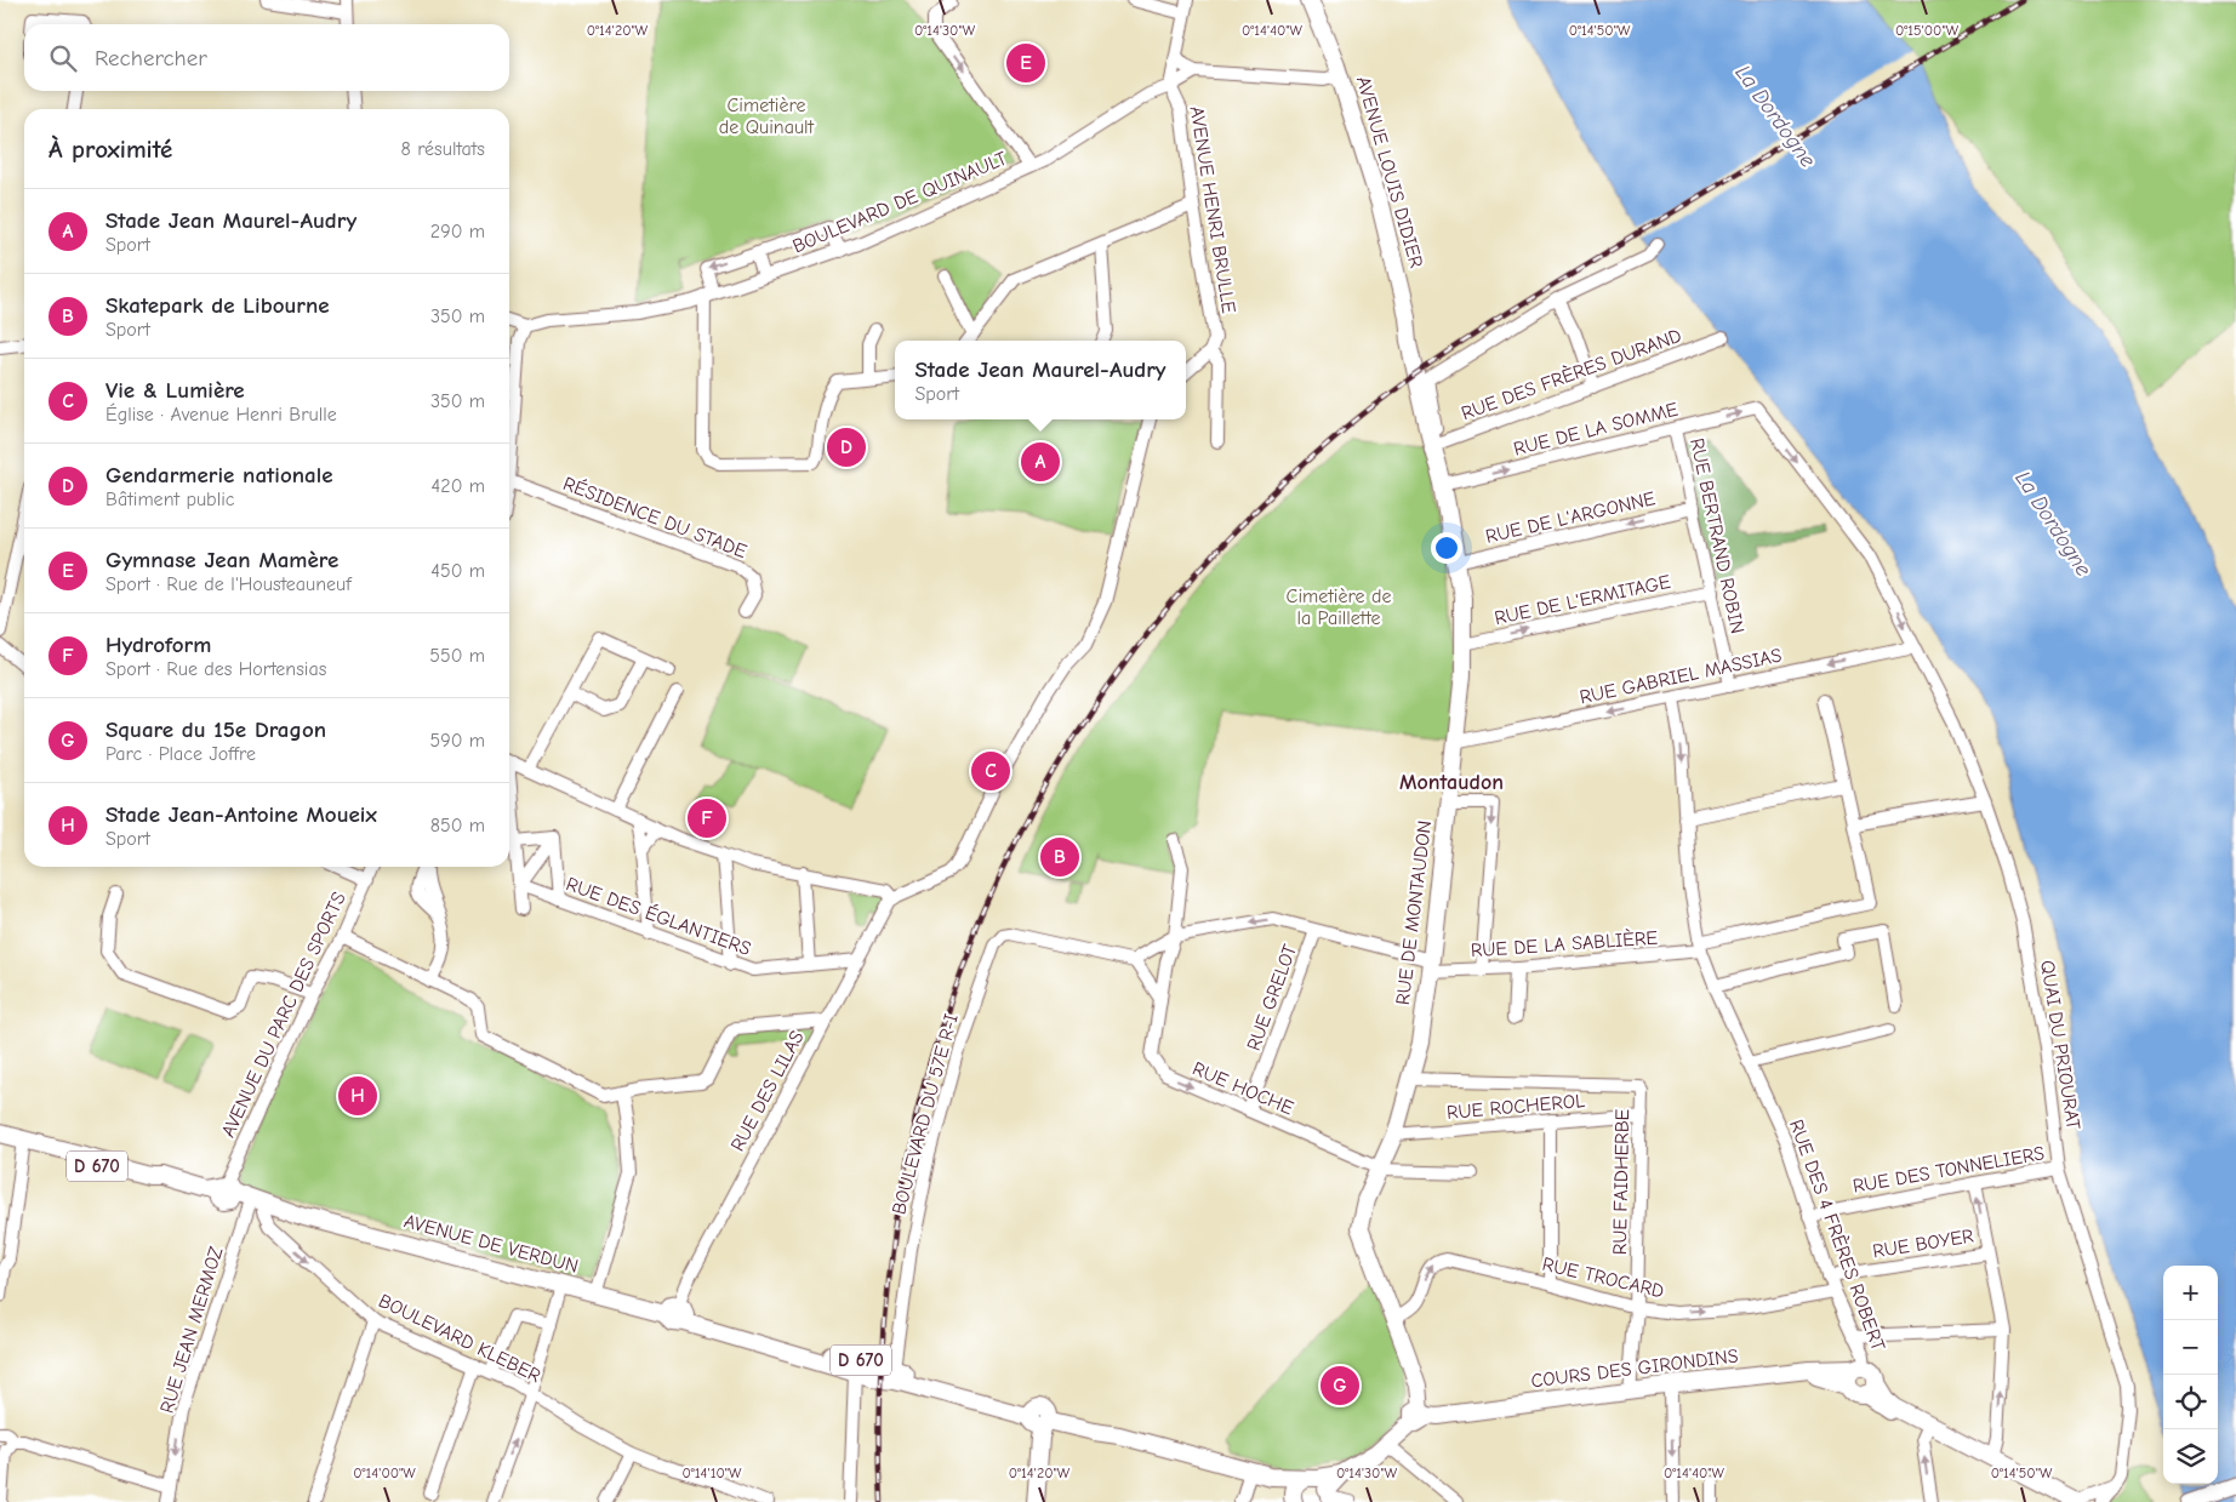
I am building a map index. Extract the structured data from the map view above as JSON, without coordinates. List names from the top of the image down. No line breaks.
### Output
{"streets":{"main road":["AVENUE LOUIS DIDIER","RUE DE MONTAUDON","D 670","AVENUE DE VERDUN","COURS DES GIRONDINS"],"street":["BOULEVARD DE QUINAULT","AVENUE HENRI BRULLE","RUE DES FRÈRES DURAND","RUE DE LA SOMME","RÉSIDENCE DU STADE","RUE DE L'ARGONNE","RUE BERTRAND ROBIN","RUE DE L'ERMITAGE","RUE GABRIEL MASSIAS","RUE DES ÉGLANTIERS","RUE DE LA SABLIÈRE","RUE GRELOT","AVENUE DU PARC DES SPORTS","QUAI DU PRIOURAT","RUE HOCHE","RUE DES LILAS","RUE ROCHEROL","BOULEVARD DU 57E R-I","RUE DES TONNELIERS","RUE FAIDHERBE","RUE DES 4 FRÈRES ROBERT","RUE BOYER","RUE TROCARD","RUE JEAN MERMOZ","BOULEVARD KLEBER"]},"crossings":[["AVENUE LOUIS DIDIER","RUE DE MONTAUDON"],["BOULEVARD DE QUINAULT","AVENUE HENRI BRULLE"],["RUE DES FRÈRES DURAND","RUE DE MONTAUDON"],["RUE DE LA SOMME","RUE BERTRAND ROBIN"],["RUE DE LA SOMME","RUE DE MONTAUDON"],["RUE DE LA SOMME","QUAI DU PRIOURAT"],["RUE DE L'ARGONNE","RUE BERTRAND ROBIN"],["RUE DE L'ARGONNE","RUE DE MONTAUDON"],["RUE BERTRAND ROBIN","RUE DE L'ERMITAGE"],["RUE BERTRAND ROBIN","RUE GABRIEL MASSIAS"],["RUE DE L'ERMITAGE","RUE DE MONTAUDON"],["RUE GABRIEL MASSIAS","RUE DE MONTAUDON"],["RUE GABRIEL MASSIAS","QUAI DU PRIOURAT"],["RUE GABRIEL MASSIAS","RUE DES 4 FRÈRES ROBERT"],["RUE DE MONTAUDON","RUE DE LA SABLIÈRE"],["RUE DE MONTAUDON","RUE HOCHE"],["RUE DE MONTAUDON","RUE ROCHEROL"],["RUE DE MONTAUDON","RUE FAIDHERBE"],["RUE DE MONTAUDON","RUE TROCARD"],["RUE DE MONTAUDON","COURS DES GIRONDINS"],["RUE DES ÉGLANTIERS","RUE DES LILAS"],["RUE DE LA SABLIÈRE","RUE GRELOT"],["RUE DE LA SABLIÈRE","RUE HOCHE"],["RUE DE LA SABLIÈRE","BOULEVARD DU 57E R-I"],["RUE DE LA SABLIÈRE","RUE DES 4 FRÈRES ROBERT"],["RUE GRELOT","RUE HOCHE"],["AVENUE DU PARC DES SPORTS","D 670"],["AVENUE DU PARC DES SPORTS","AVENUE DE VERDUN"],["QUAI DU PRIOURAT","RUE DES TONNELIERS"],["RUE DES LILAS","AVENUE DE VERDUN"],["RUE ROCHEROL","RUE FAIDHERBE"],["BOULEVARD DU 57E R-I","AVENUE DE VERDUN"],["D 670","AVENUE DE VERDUN"],["RUE DES TONNELIERS","RUE DES 4 FRÈRES ROBERT"],["RUE FAIDHERBE","RUE TROCARD"],["RUE FAIDHERBE","COURS DES GIRONDINS"],["RUE DES 4 FRÈRES ROBERT","RUE BOYER"],["RUE DES 4 FRÈRES ROBERT","RUE TROCARD"],["RUE DES 4 FRÈRES ROBERT","COURS DES GIRONDINS"],["AVENUE DE VERDUN","RUE JEAN MERMOZ"],["AVENUE DE VERDUN","BOULEVARD KLEBER"],["RUE JEAN MERMOZ","BOULEVARD KLEBER"]],"one_way":["RUE DE LA SOMME","RUE DE L'ARGONNE","RUE DE L'ERMITAGE","RUE GABRIEL MASSIAS","RUE TROCARD","RUE JEAN MERMOZ"],"districts":["Montaudon"],"water":["La Dordogne"],"parks":["Cimetière de Quinault","Cimetière de la Paillette"],"page":{"search":"Rechercher","pins":["E","D","A","C","F","B","H","G"],"heading":["À proximité","8 résultats"],"list":[{"mark":"A","name":"Stade Jean Maurel-Audry","note":"Sport","value":"290 m"},{"mark":"B","name":"Skatepark de Libourne","note":"Sport","value":"350 m"},{"mark":"C","name":"Vie & Lumière","note":"Église · Avenue Henri Brulle","value":"350 m"},{"mark":"D","name":"Gendarmerie nationale","note":"Bâtiment public","value":"420 m"},{"mark":"E","name":"Gymnase Jean Mamère","note":"Sport · Rue de l'Housteauneuf","value":"450 m"},{"mark":"F","name":"Hydroform","note":"Sport · Rue des Hortensias","value":"550 m"},{"mark":"G","name":"Square du 15e Dragon","note":"Parc · Place Joffre","value":"590 m"},{"mark":"H","name":"Stade Jean-Antoine Moueix","note":"Sport","value":"850 m"}],"popup":["Stade Jean Maurel-Audry","Sport"],"map_buttons":["+","−"]},"coordinates":["0°14'20\"W","0°14'30\"W","0°14'40\"W","0°14'50\"W","0°15'00\"W","0°14'00\"W","0°14'10\"W"]}
